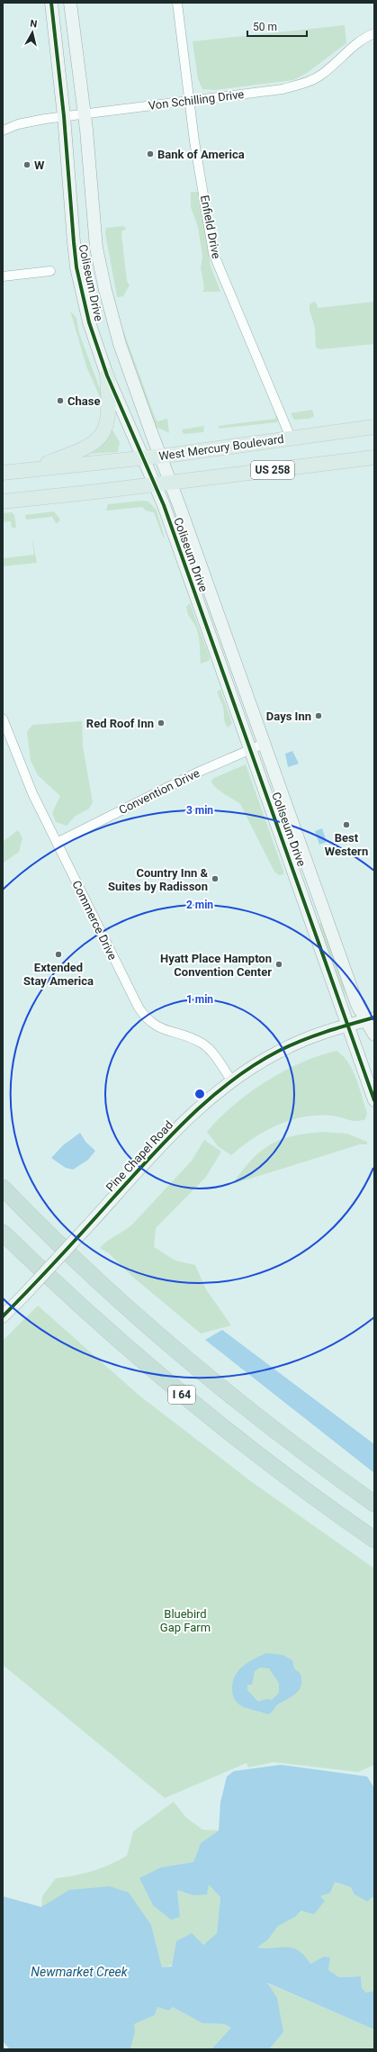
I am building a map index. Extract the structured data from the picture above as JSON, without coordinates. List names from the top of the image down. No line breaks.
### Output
{"streets":{"highway":["I 64"],"main road":["West Mercury Boulevard","US 258"],"street":["Von Schilling Drive","Enfield Drive","Coliseum Drive","Convention Drive","Commerce Drive","Pine Chapel Road"]},"crossings":[["Von Schilling Drive","Enfield Drive"],["Von Schilling Drive","Coliseum Drive"],["Enfield Drive","West Mercury Boulevard"],["Coliseum Drive","West Mercury Boulevard"],["Coliseum Drive","US 258"],["Coliseum Drive","Convention Drive"],["Coliseum Drive","Pine Chapel Road"],["Convention Drive","Commerce Drive"],["Commerce Drive","Pine Chapel Road"]],"water":["Newmarket Creek"],"parks":["Bluebird Gap Farm"],"places":["Bank of America","W","Chase","Days Inn","Red Roof Inn","Best Western","Country Inn & Suites by Radisson","Extended Stay America","Hyatt Place Hampton Convention Center"],"scale_bar":"50 m","north":"top","rings":["3 min","2 min","1 min"]}
